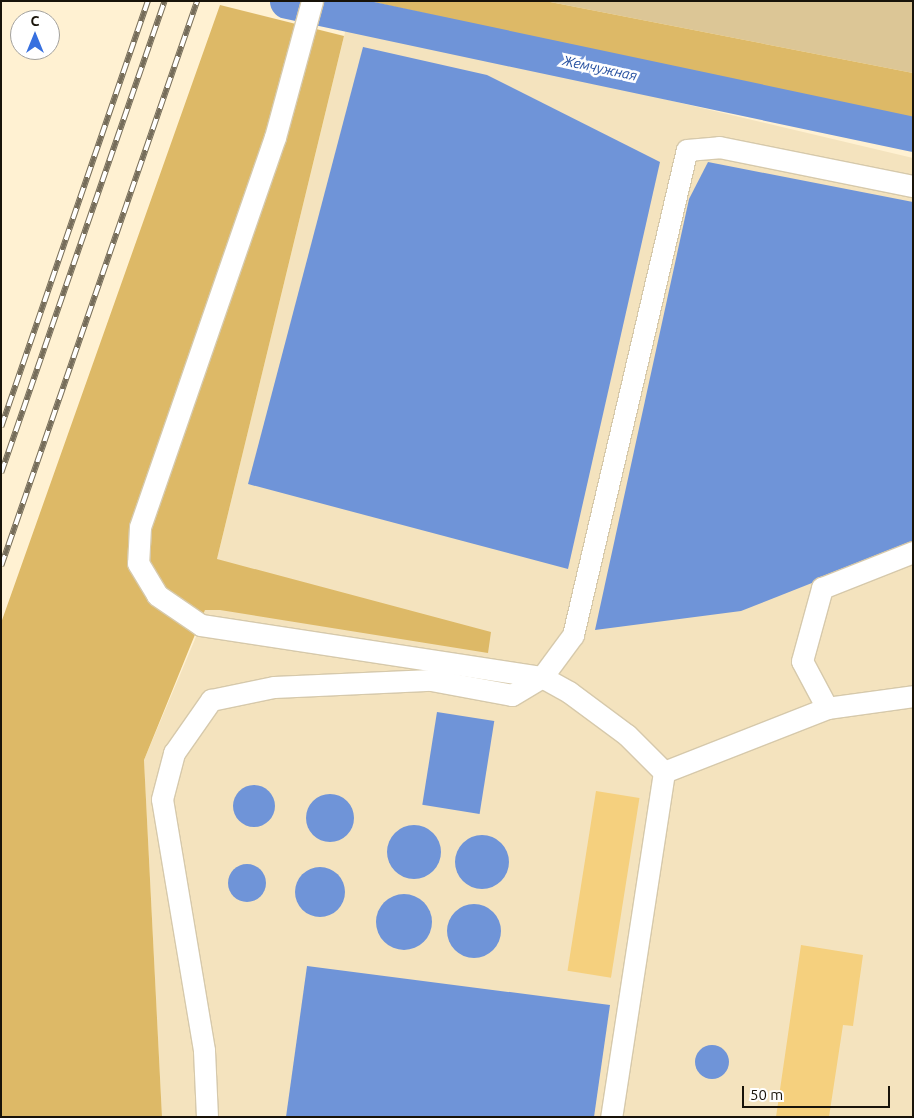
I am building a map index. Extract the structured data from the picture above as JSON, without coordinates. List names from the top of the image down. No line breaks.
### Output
{"water":["Жемчужная"],"scale_bar":"50 m","north":"top"}
